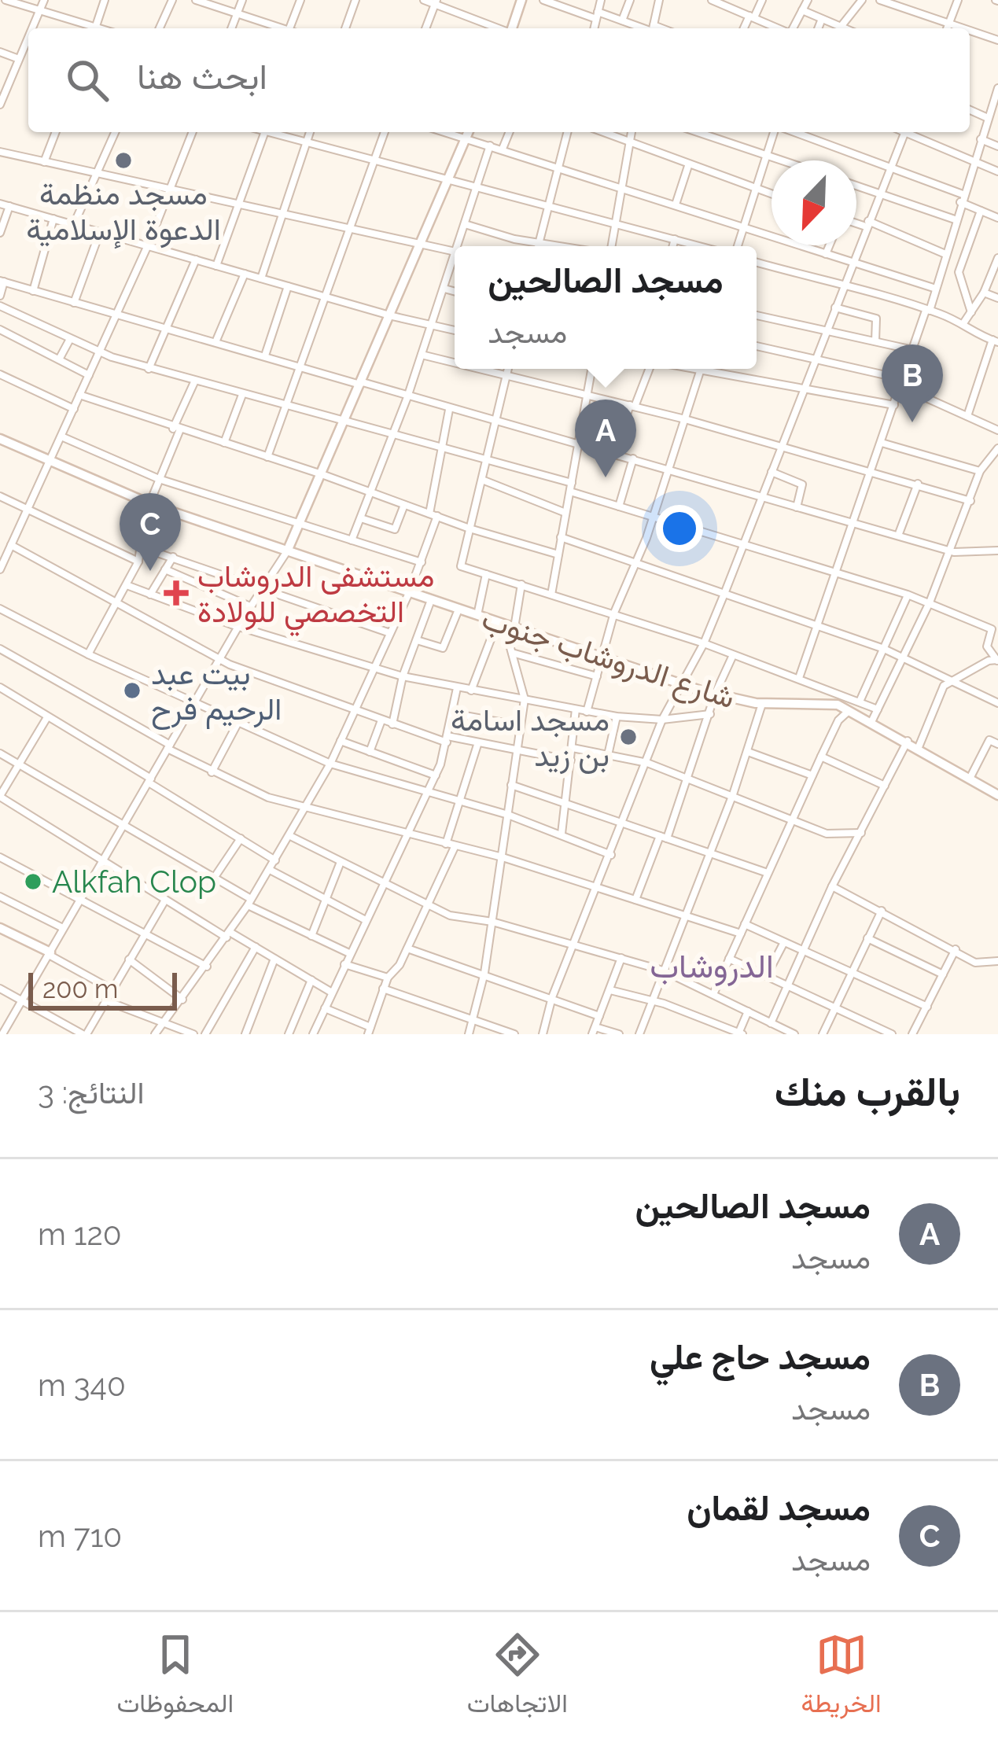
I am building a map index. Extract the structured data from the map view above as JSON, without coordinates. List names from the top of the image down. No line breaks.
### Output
{"streets":{"street":["شارع الدروشاب جنوب"]},"districts":["الدروشاب"],"places":{"other":["مسجد منظمة الدعوة الإسلامية","بيت عبد الرحيم فرح","مسجد اسامة بن زيد","Alkfah Clop"],"health":["مستشفى الدروشاب التخصصي للولادة"]},"scale_bar":"200 m","north":"bottom left","page":{"search":"ابحث هنا","popup":["مسجد الصالحين","مسجد"],"pins":["B","A","C"],"scale":"200 m","heading":["بالقرب منك","النتائج: 3"],"list":[{"mark":"A","name":"مسجد الصالحين","note":"مسجد","value":"120 m"},{"mark":"B","name":"مسجد حاج علي","note":"مسجد","value":"340 m"},{"mark":"C","name":"مسجد لقمان","note":"مسجد","value":"710 m"}],"nav":["الخريطة","الاتجاهات","المحفوظات"]}}
